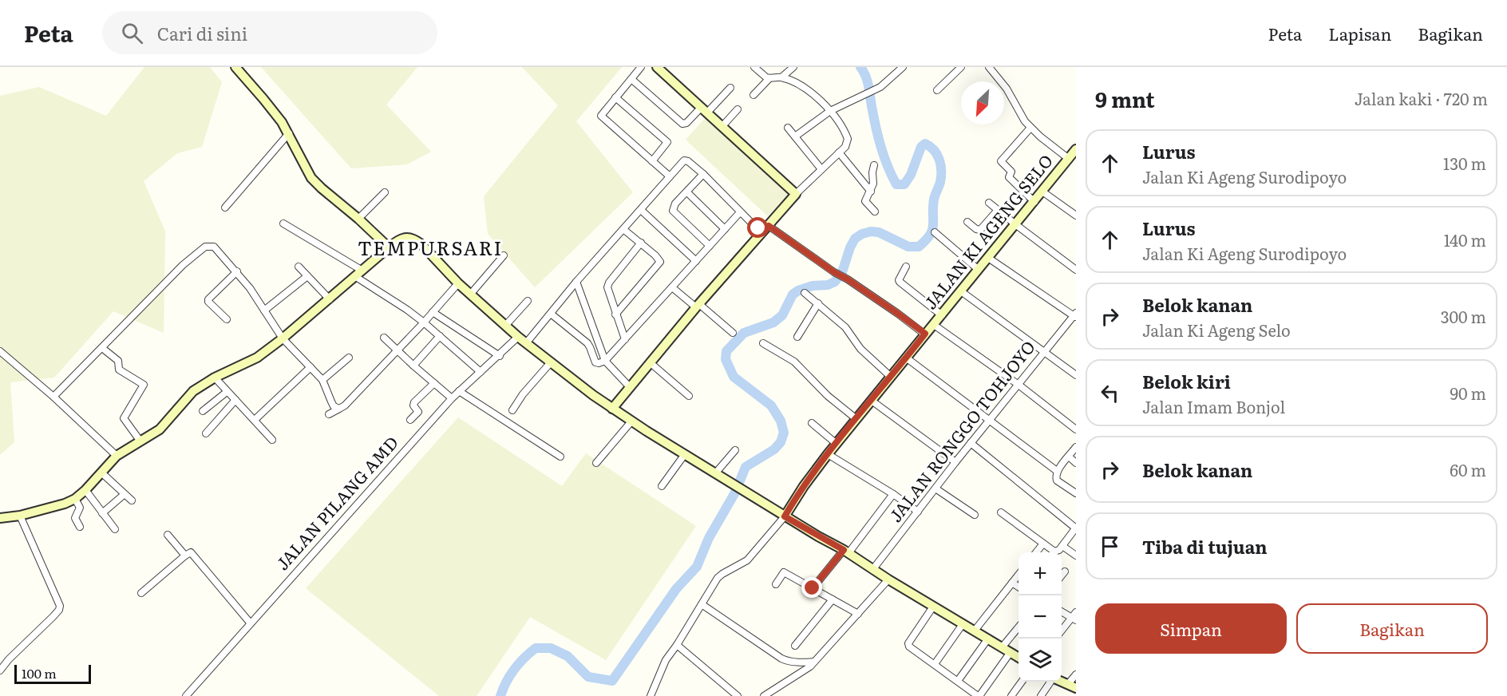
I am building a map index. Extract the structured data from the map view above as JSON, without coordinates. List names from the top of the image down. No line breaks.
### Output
{"streets":{"street":["JALAN KI AGENG SELO","JALAN RONGGO TOHJOYO","JALAN PILANG AMD"]},"districts":["TEMPURSARI"],"scale_bar":"100 m","north":"bottom left","page":{"header":"Peta","search":"Cari di sini","nav":["Peta","Lapisan","Bagikan"],"heading":["9 mnt","Jalan kaki · 720 m"],"list":[["Lurus","Jalan Ki Ageng Surodipoyo","130 m"],["Lurus","Jalan Ki Ageng Surodipoyo","140 m"],["Belok kanan","Jalan Ki Ageng Selo","300 m"],["Belok kiri","Jalan Imam Bonjol","90 m"],["Belok kanan","60 m"],"Tiba di tujuan"],"map_buttons":["+","−"],"buttons":["Simpan","Bagikan"],"scale":"100 m"}}
